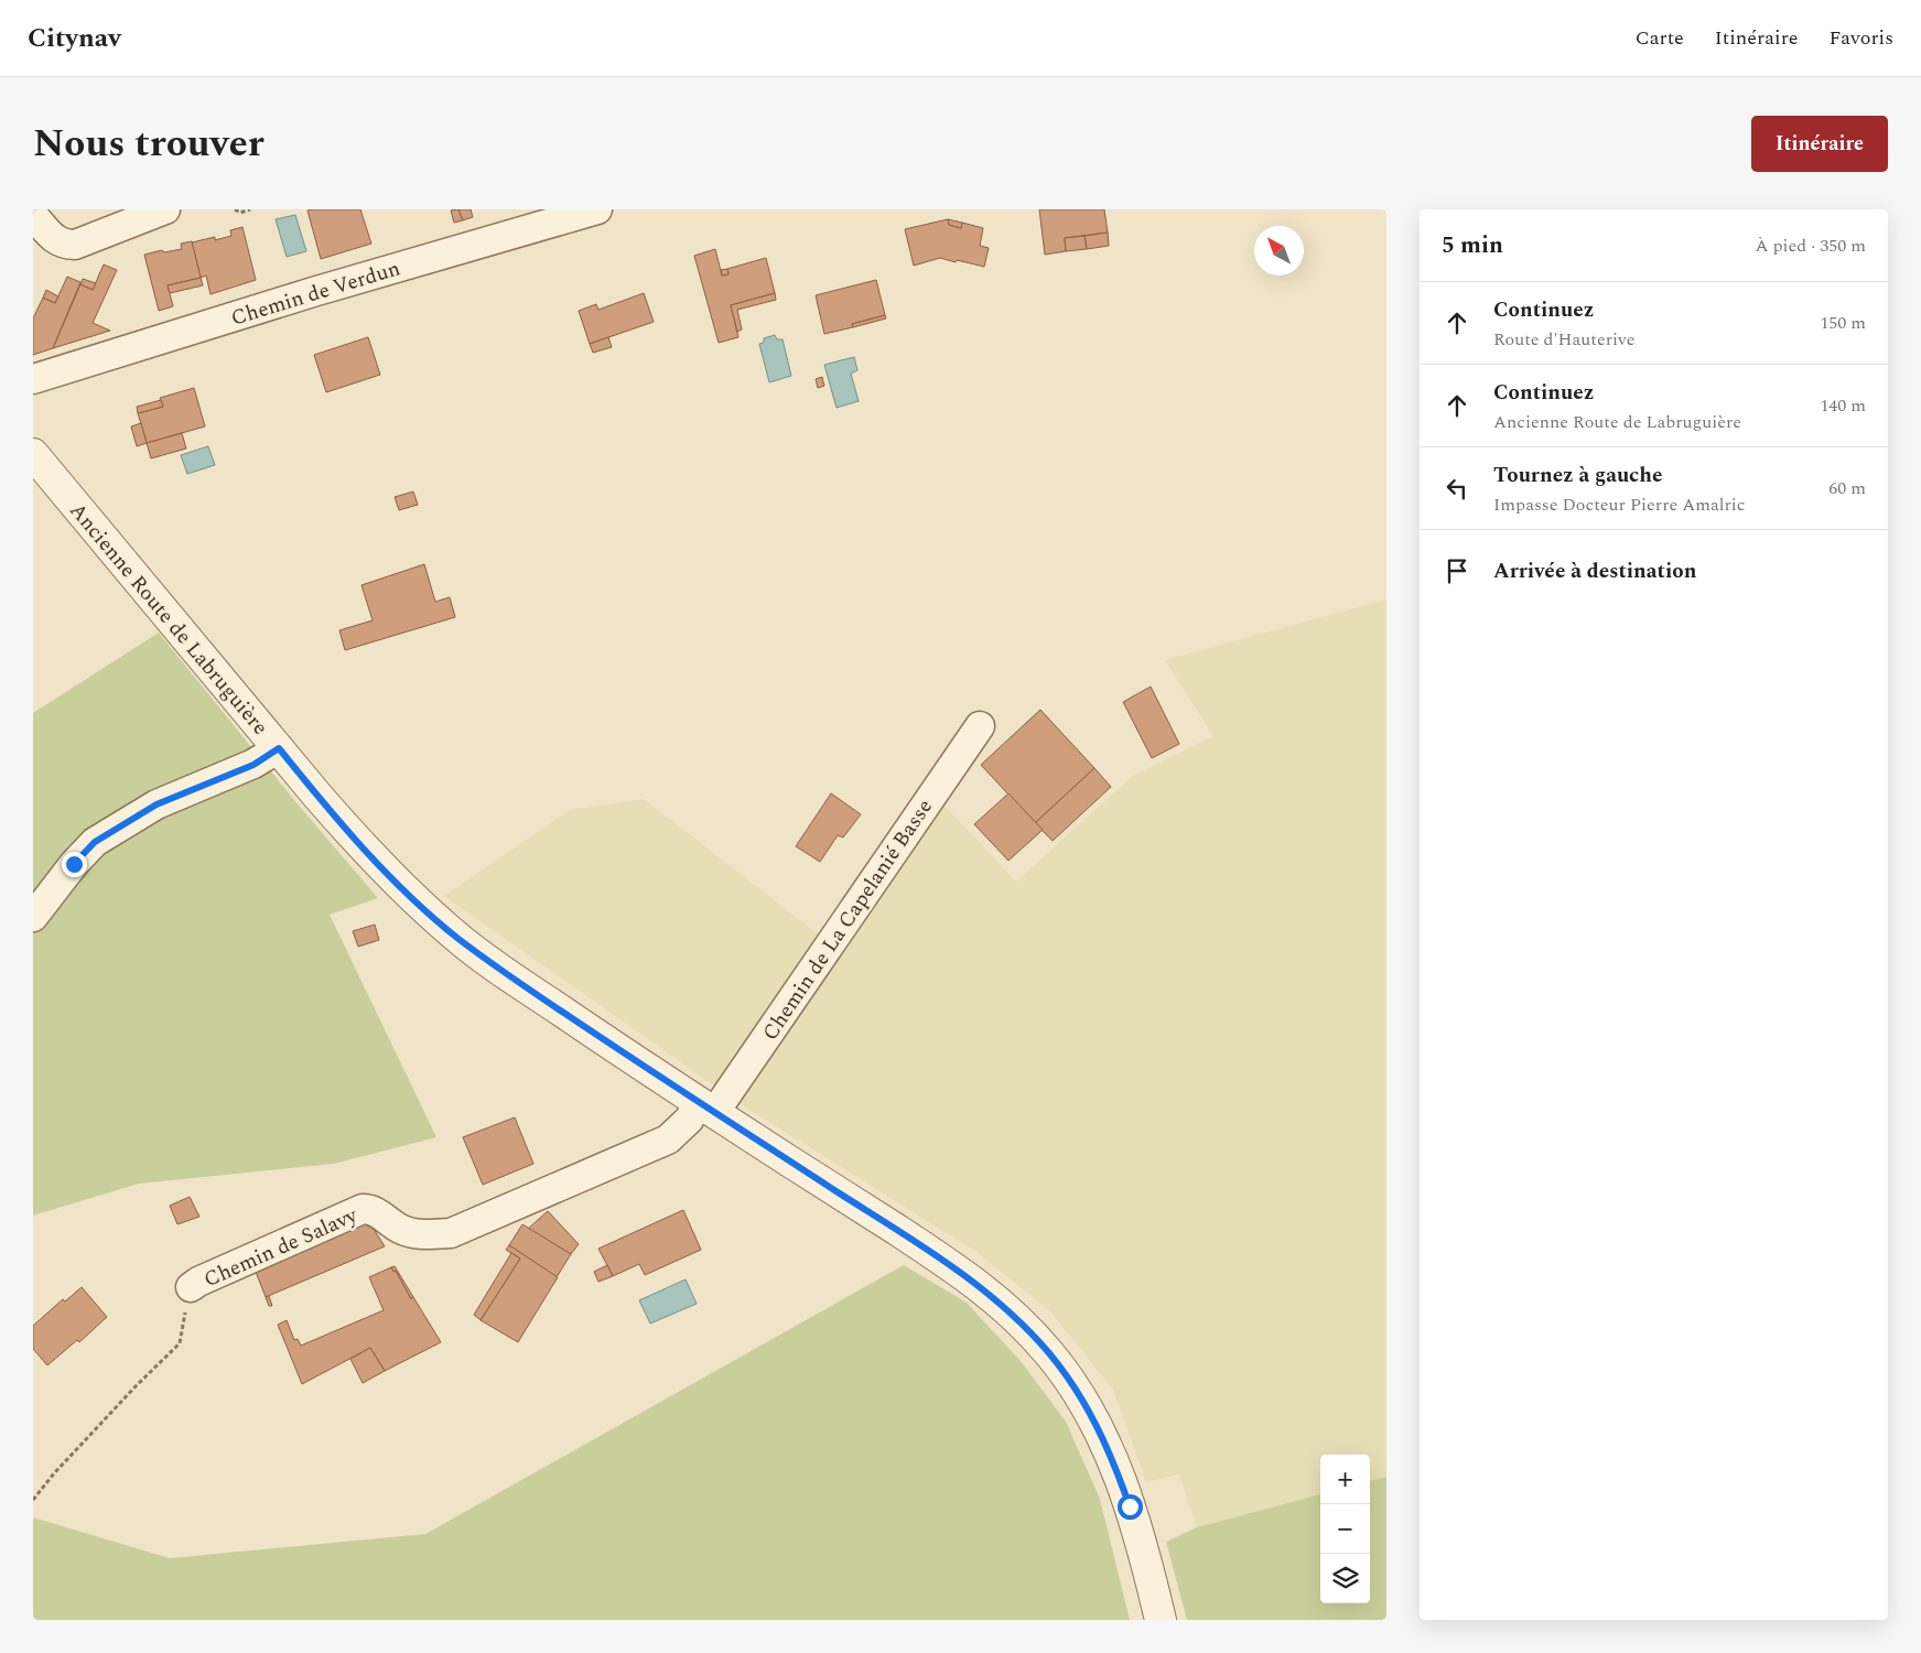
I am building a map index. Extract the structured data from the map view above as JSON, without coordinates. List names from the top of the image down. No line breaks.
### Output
{"streets":{"street":["Chemin de Verdun","Ancienne Route de Labruguière","Chemin de La Capelanié Basse","Chemin de Salavy"]},"crossings":[["Ancienne Route de Labruguière","Chemin de La Capelanié Basse"],["Ancienne Route de Labruguière","Chemin de Salavy"],["Chemin de La Capelanié Basse","Chemin de Salavy"]],"north":"top left","page":{"header":"Citynav","nav":["Carte","Itinéraire","Favoris"],"title":"Nous trouver","buttons":"Itinéraire","heading":["5 min","À pied · 350 m"],"list":[["Continuez","Route d'Hauterive","150 m"],["Continuez","Ancienne Route de Labruguière","140 m"],["Tournez à gauche","Impasse Docteur Pierre Amalric","60 m"],"Arrivée à destination"],"map_buttons":["+","−"]}}
